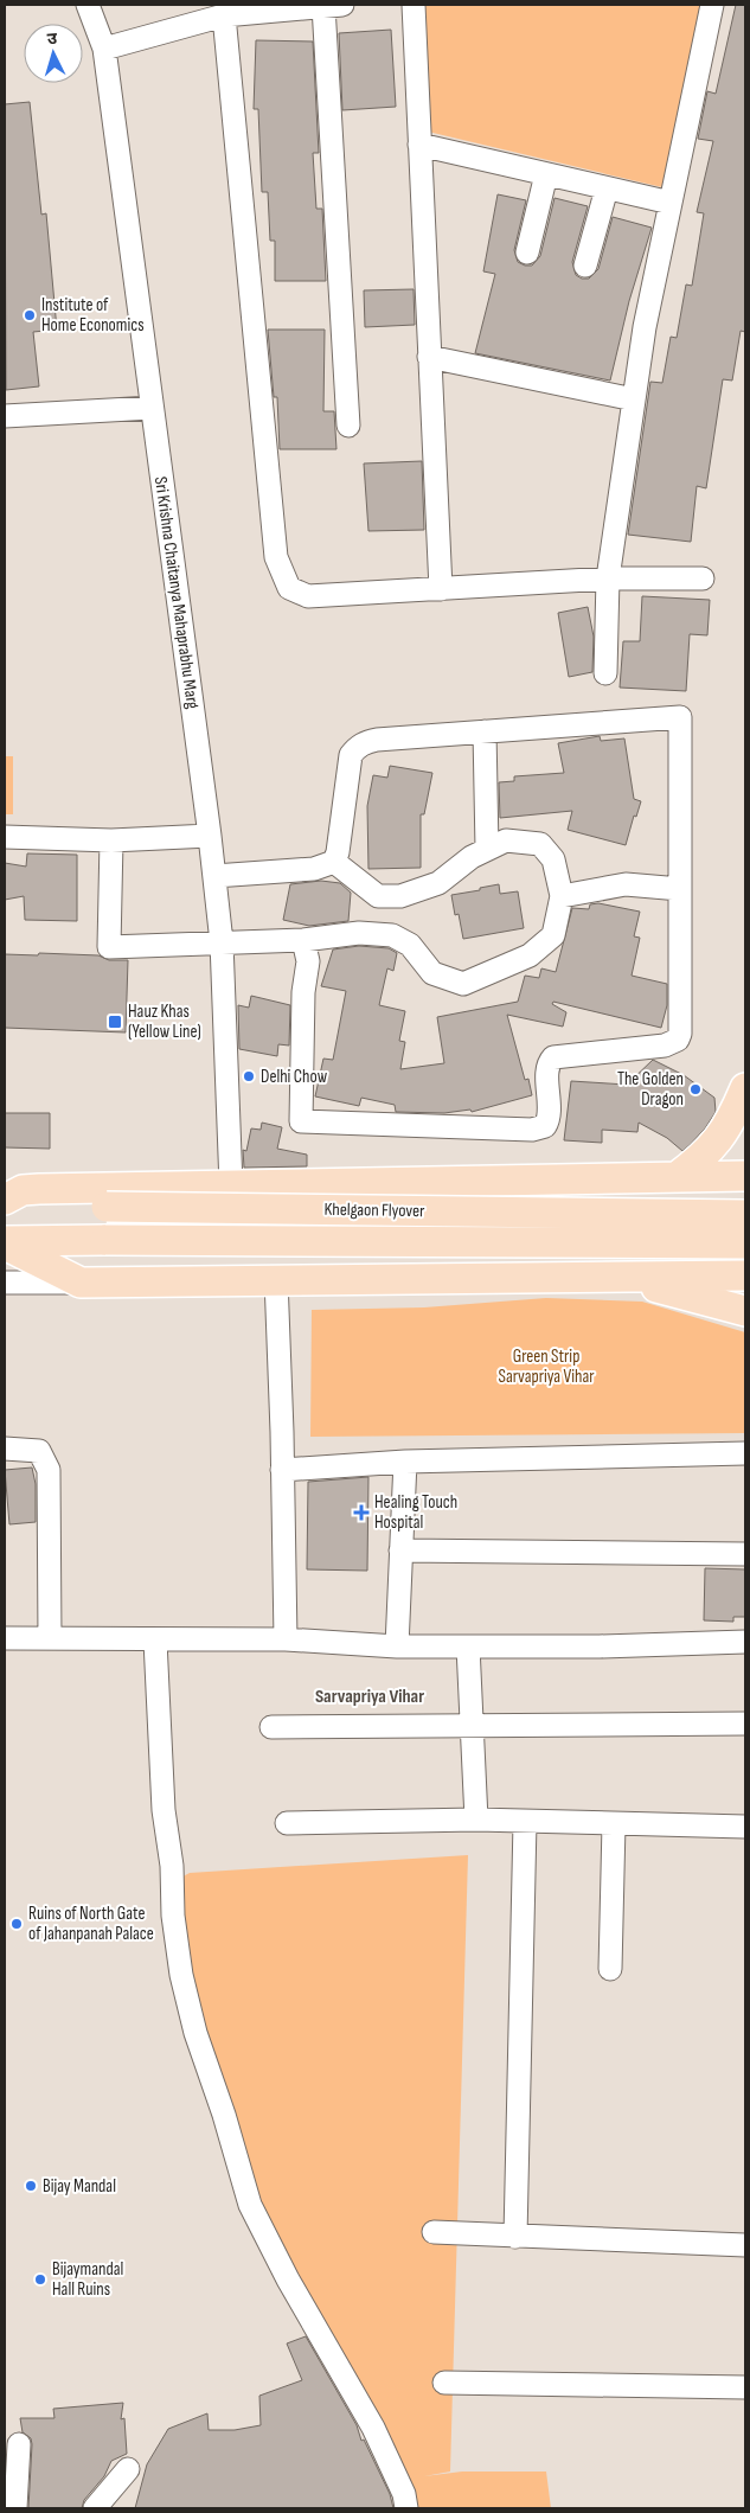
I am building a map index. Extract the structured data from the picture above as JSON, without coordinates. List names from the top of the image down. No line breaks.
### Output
{"streets":{"main road":["Khelgaon Flyover"],"street":["Sri Krishna Chaitanya Mahaprabhu Marg"]},"districts":["Sarvapriya Vihar"],"parks":["Green Strip Sarvapriya Vihar"],"places":{"other":["Institute of Home Economics","Delhi Chow","The Golden Dragon","Ruins of North Gate of Jahanpanah Palace","Bijay Mandal","Bijaymandal Hall Ruins"],"transit":["Hauz Khas (Yellow Line)"],"health":["Healing Touch Hospital"]},"north":"top"}
